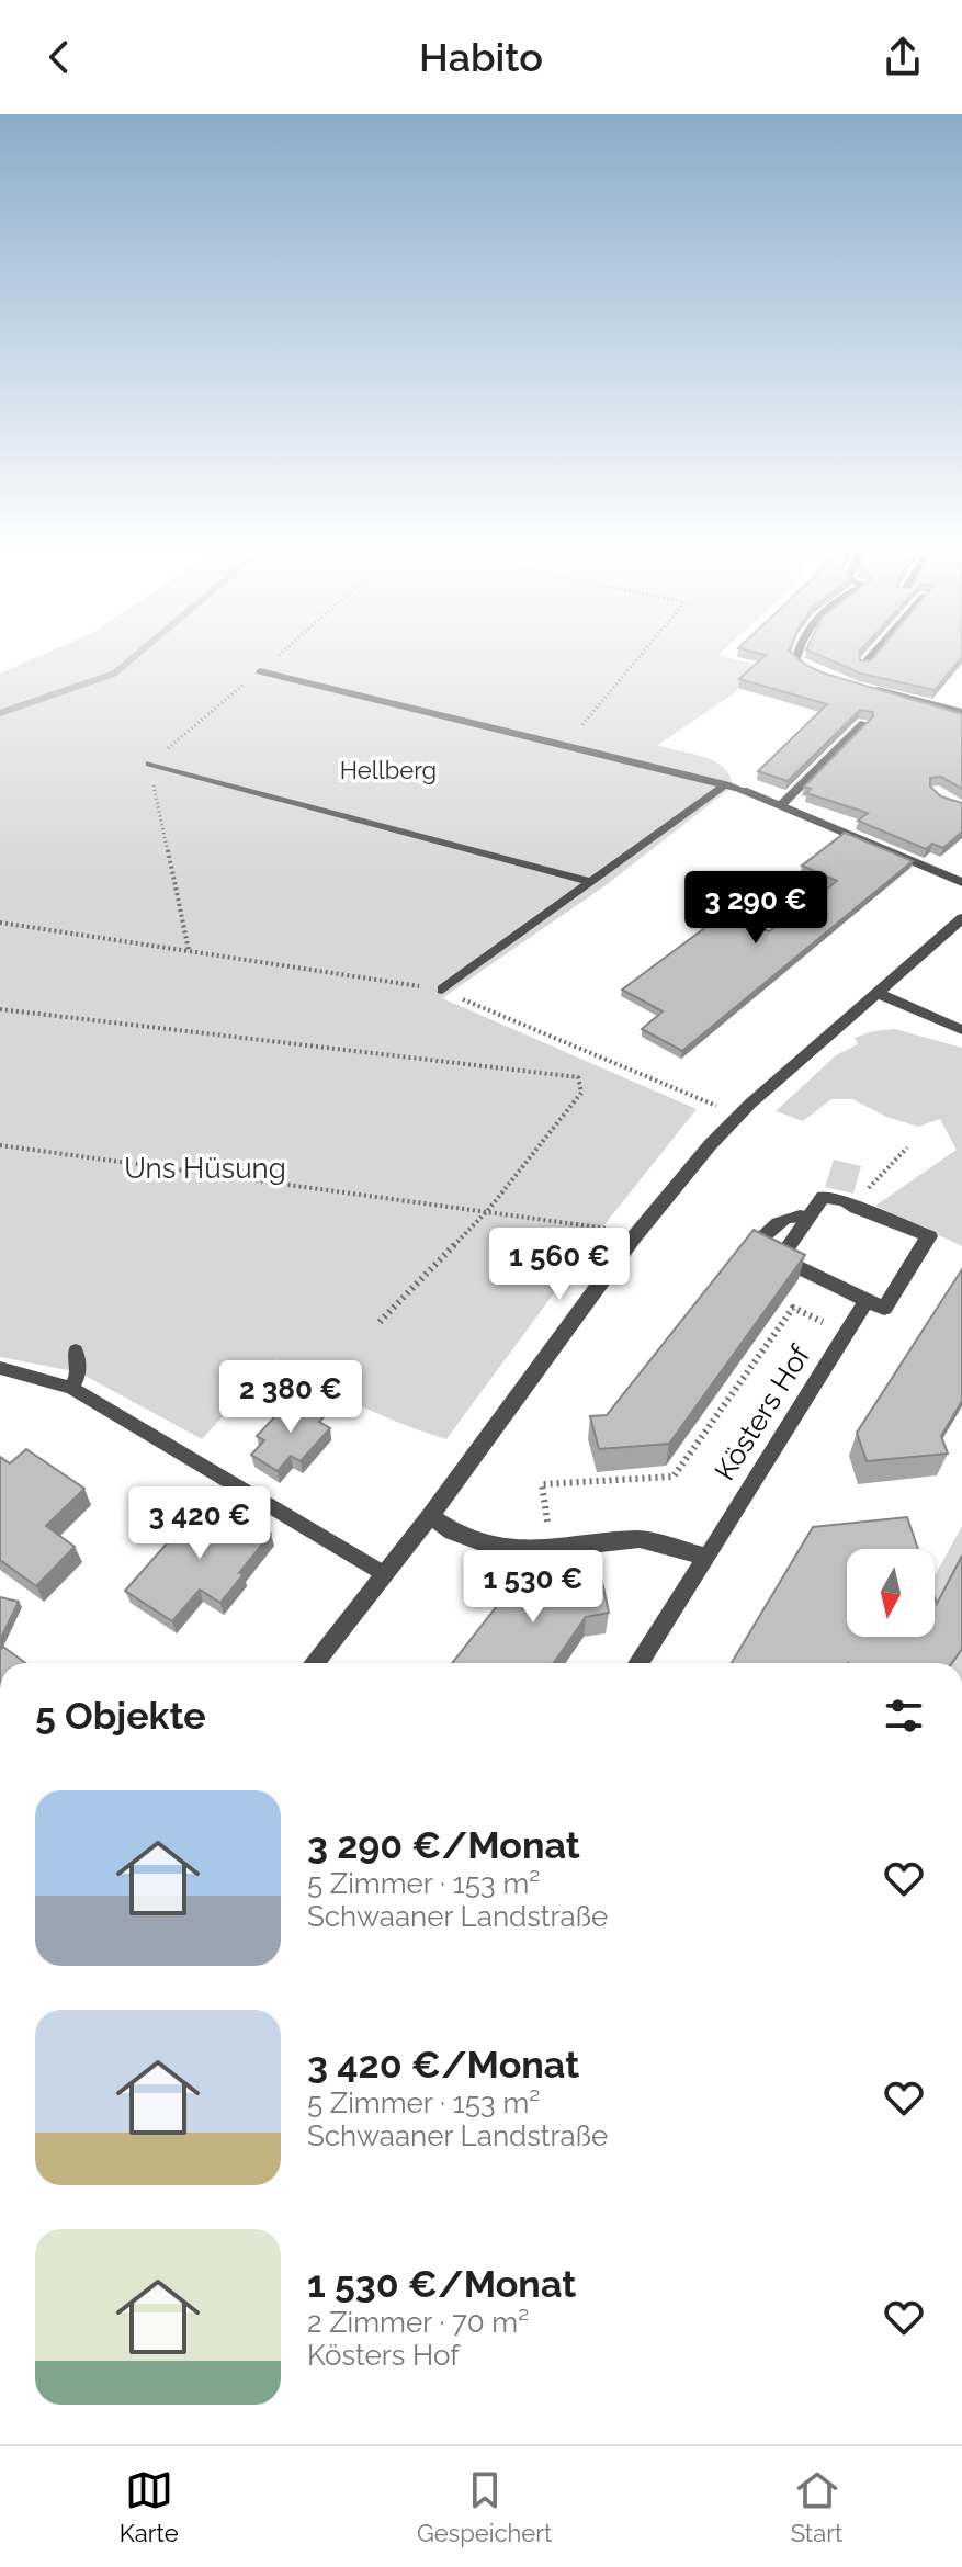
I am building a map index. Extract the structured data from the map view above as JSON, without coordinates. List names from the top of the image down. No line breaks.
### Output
{"streets":{"street":["Kösters Hof"]},"parks":["Hellberg","Uns Hüsung"],"north":"bottom","page":{"header":"Habito","price":["3 290 €","1 560 €","2 380 €","3 420 €","1 530 €"],"heading":"5 Objekte","list":[{"name":"3 290 €/Monat","note":"5 Zimmer · 153 m² · Schwaaner Landstraße"},{"name":"3 420 €/Monat","note":"5 Zimmer · 153 m² · Schwaaner Landstraße"},{"name":"1 530 €/Monat","note":"2 Zimmer · 70 m² · Kösters Hof"}],"tabs":["Karte","Gespeichert","Start"]}}
